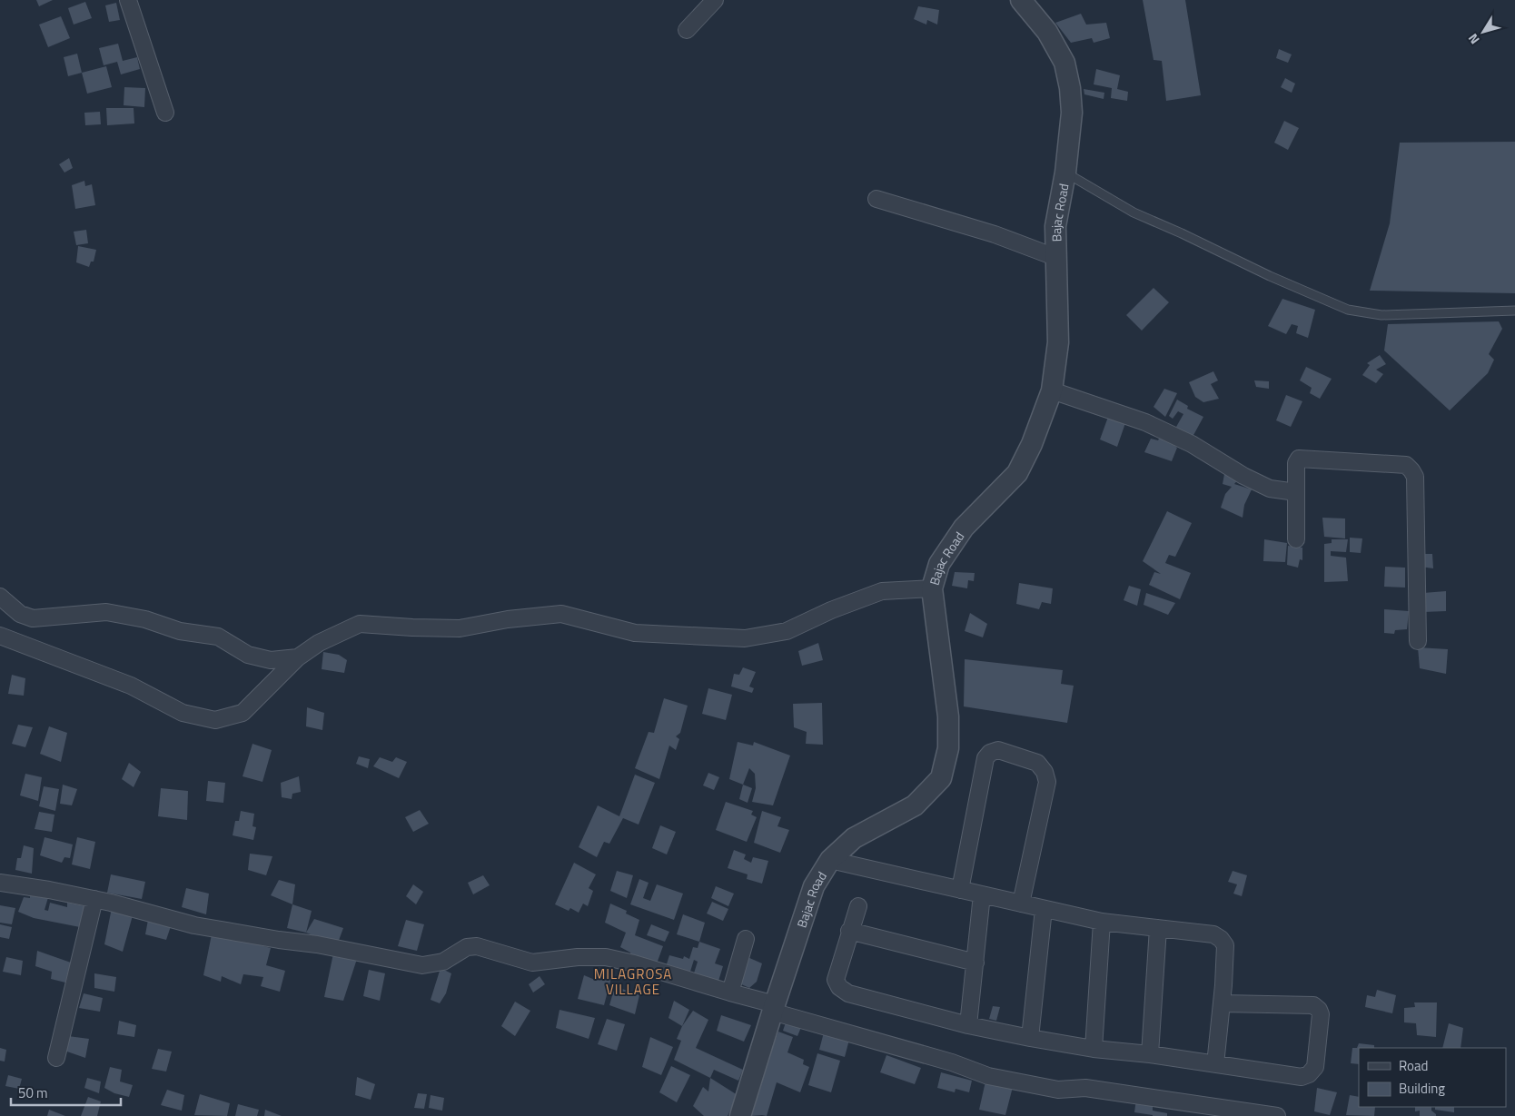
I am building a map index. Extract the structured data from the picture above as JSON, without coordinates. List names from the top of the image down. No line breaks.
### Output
{"streets":{"street":["Bajac Road"]},"districts":["MILAGROSA VILLAGE"],"legend":["Road","Building"],"scale_bar":"50 m","north":"bottom left"}
